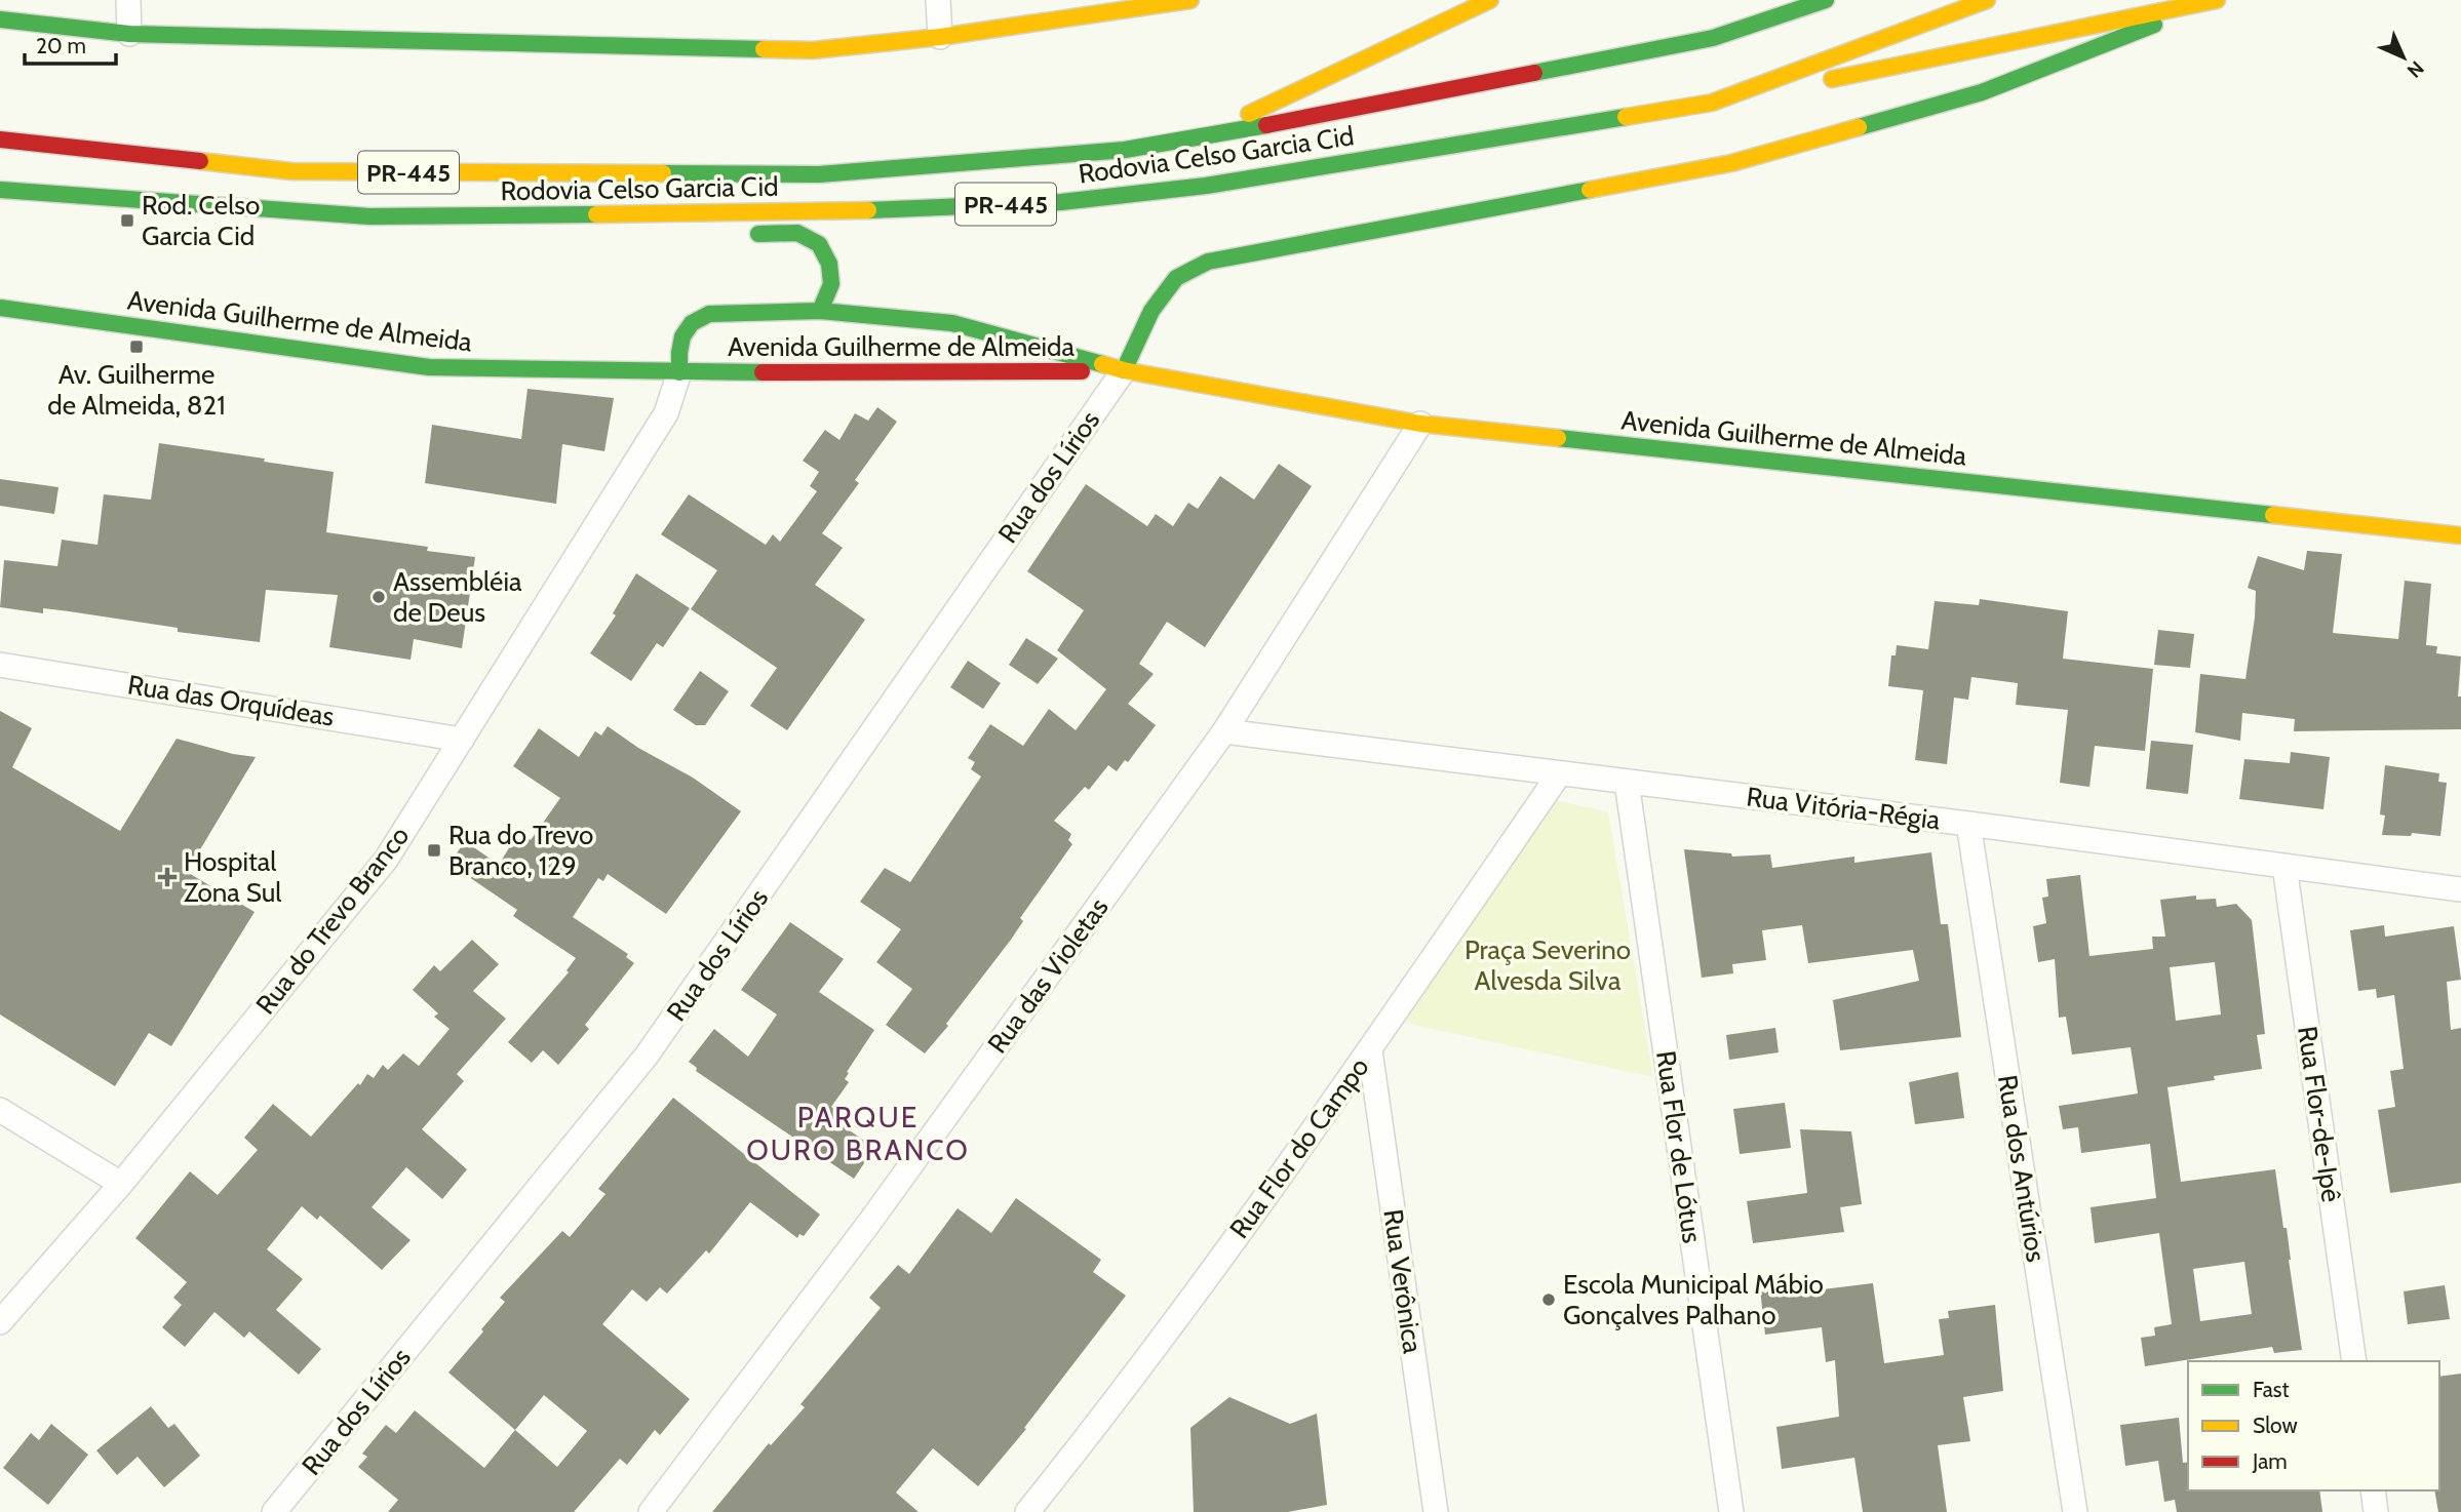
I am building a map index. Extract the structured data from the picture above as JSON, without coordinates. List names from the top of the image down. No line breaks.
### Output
{"streets":{"main road":["Rodovia Celso Garcia Cid","PR-445","Avenida Guilherme de Almeida"],"street":["Rua dos Lírios","Rua das Orquídeas","Rua Vitória-Régia","Rua do Trevo Branco","Rua das Violetas","Rua Flor-de-Ipê","Rua Flor de Lótus","Rua Flor do Campo","Rua dos Antúrios","Rua Verônica"]},"crossings":[["Avenida Guilherme de Almeida","Rua dos Lírios"],["Avenida Guilherme de Almeida","Rua do Trevo Branco"],["Avenida Guilherme de Almeida","Rua das Violetas"],["Rua das Orquídeas","Rua do Trevo Branco"],["Rua Vitória-Régia","Rua das Violetas"],["Rua Vitória-Régia","Rua Flor-de-Ipê"],["Rua Vitória-Régia","Rua Flor de Lótus"],["Rua Vitória-Régia","Rua Flor do Campo"],["Rua Vitória-Régia","Rua dos Antúrios"],["Rua Flor do Campo","Rua Verônica"]],"districts":["PARQUE OURO BRANCO"],"parks":["Praça Severino Alvesda Silva"],"places":{"transit":["Rod. Celso Garcia Cid","Av. Guilherme de Almeida, 821","Rua do Trevo Branco, 129"],"other":["Assembléia de Deus","Escola Municipal Mábio Gonçalves Palhano"],"health":["Hospital Zona Sul"]},"legend":["Fast","Slow","Jam"],"scale_bar":"20 m","north":"bottom right"}
